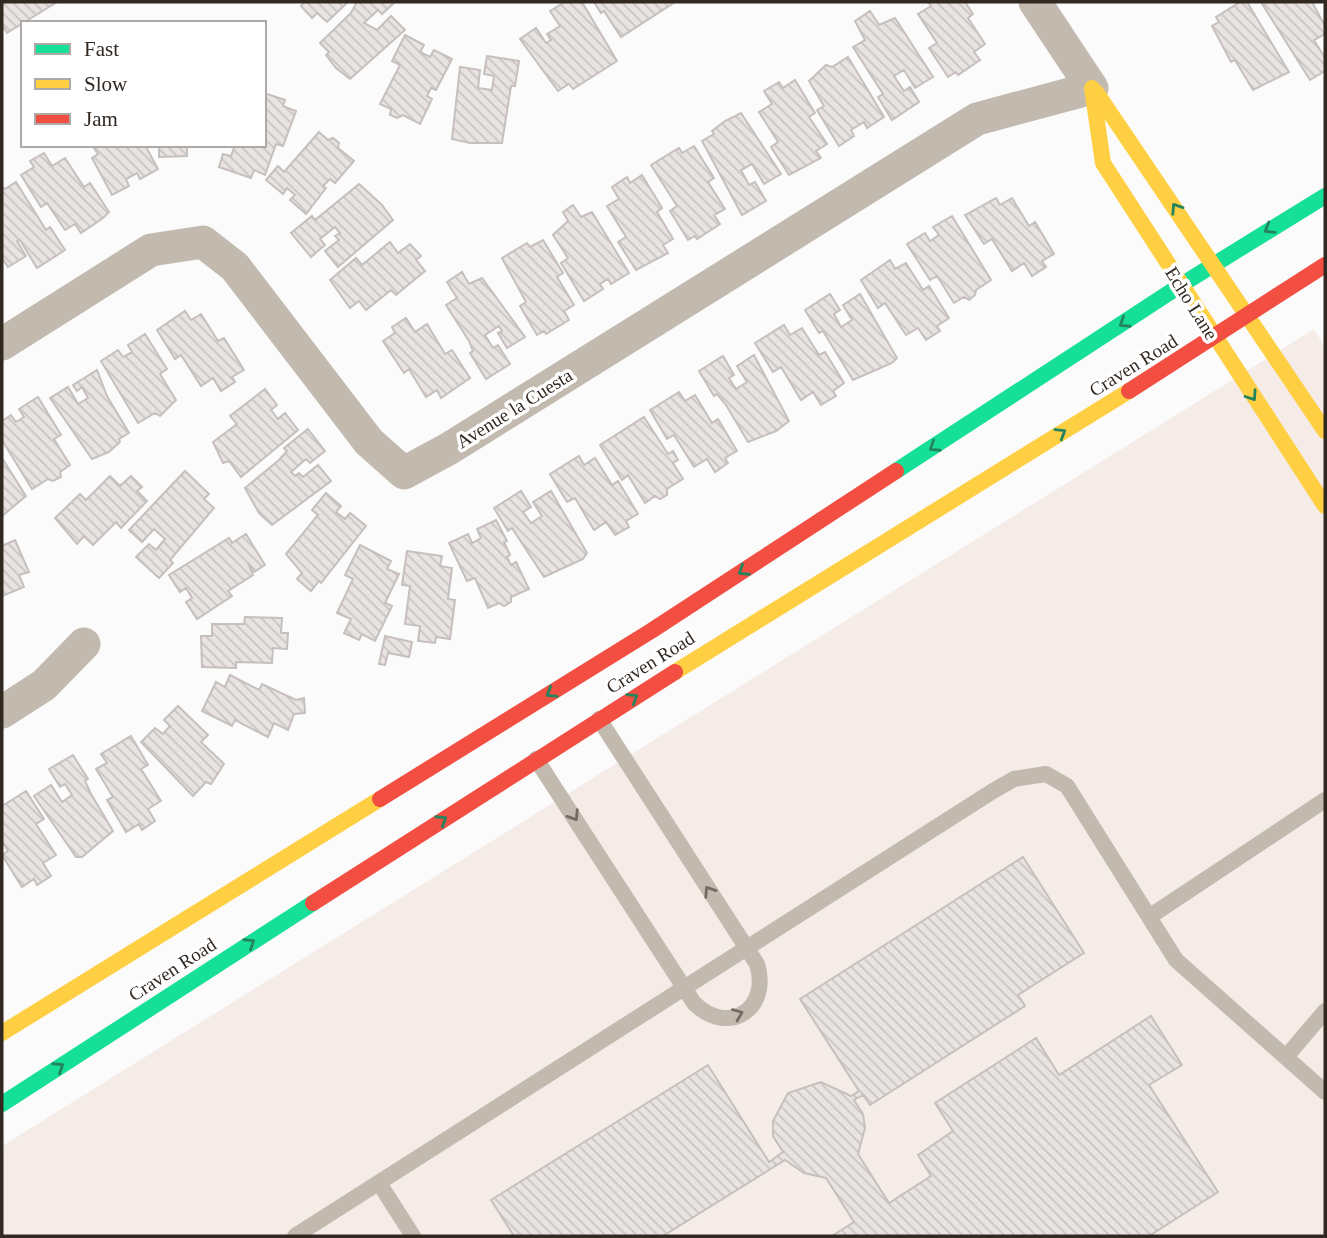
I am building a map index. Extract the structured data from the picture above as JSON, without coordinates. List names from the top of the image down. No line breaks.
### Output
{"streets":{"main road":["Echo Lane","Craven Road"],"street":["Avenue la Cuesta"]},"crossings":[["Echo Lane","Craven Road"],["Echo Lane","Avenue la Cuesta"]],"legend":["Fast","Slow","Jam"]}
